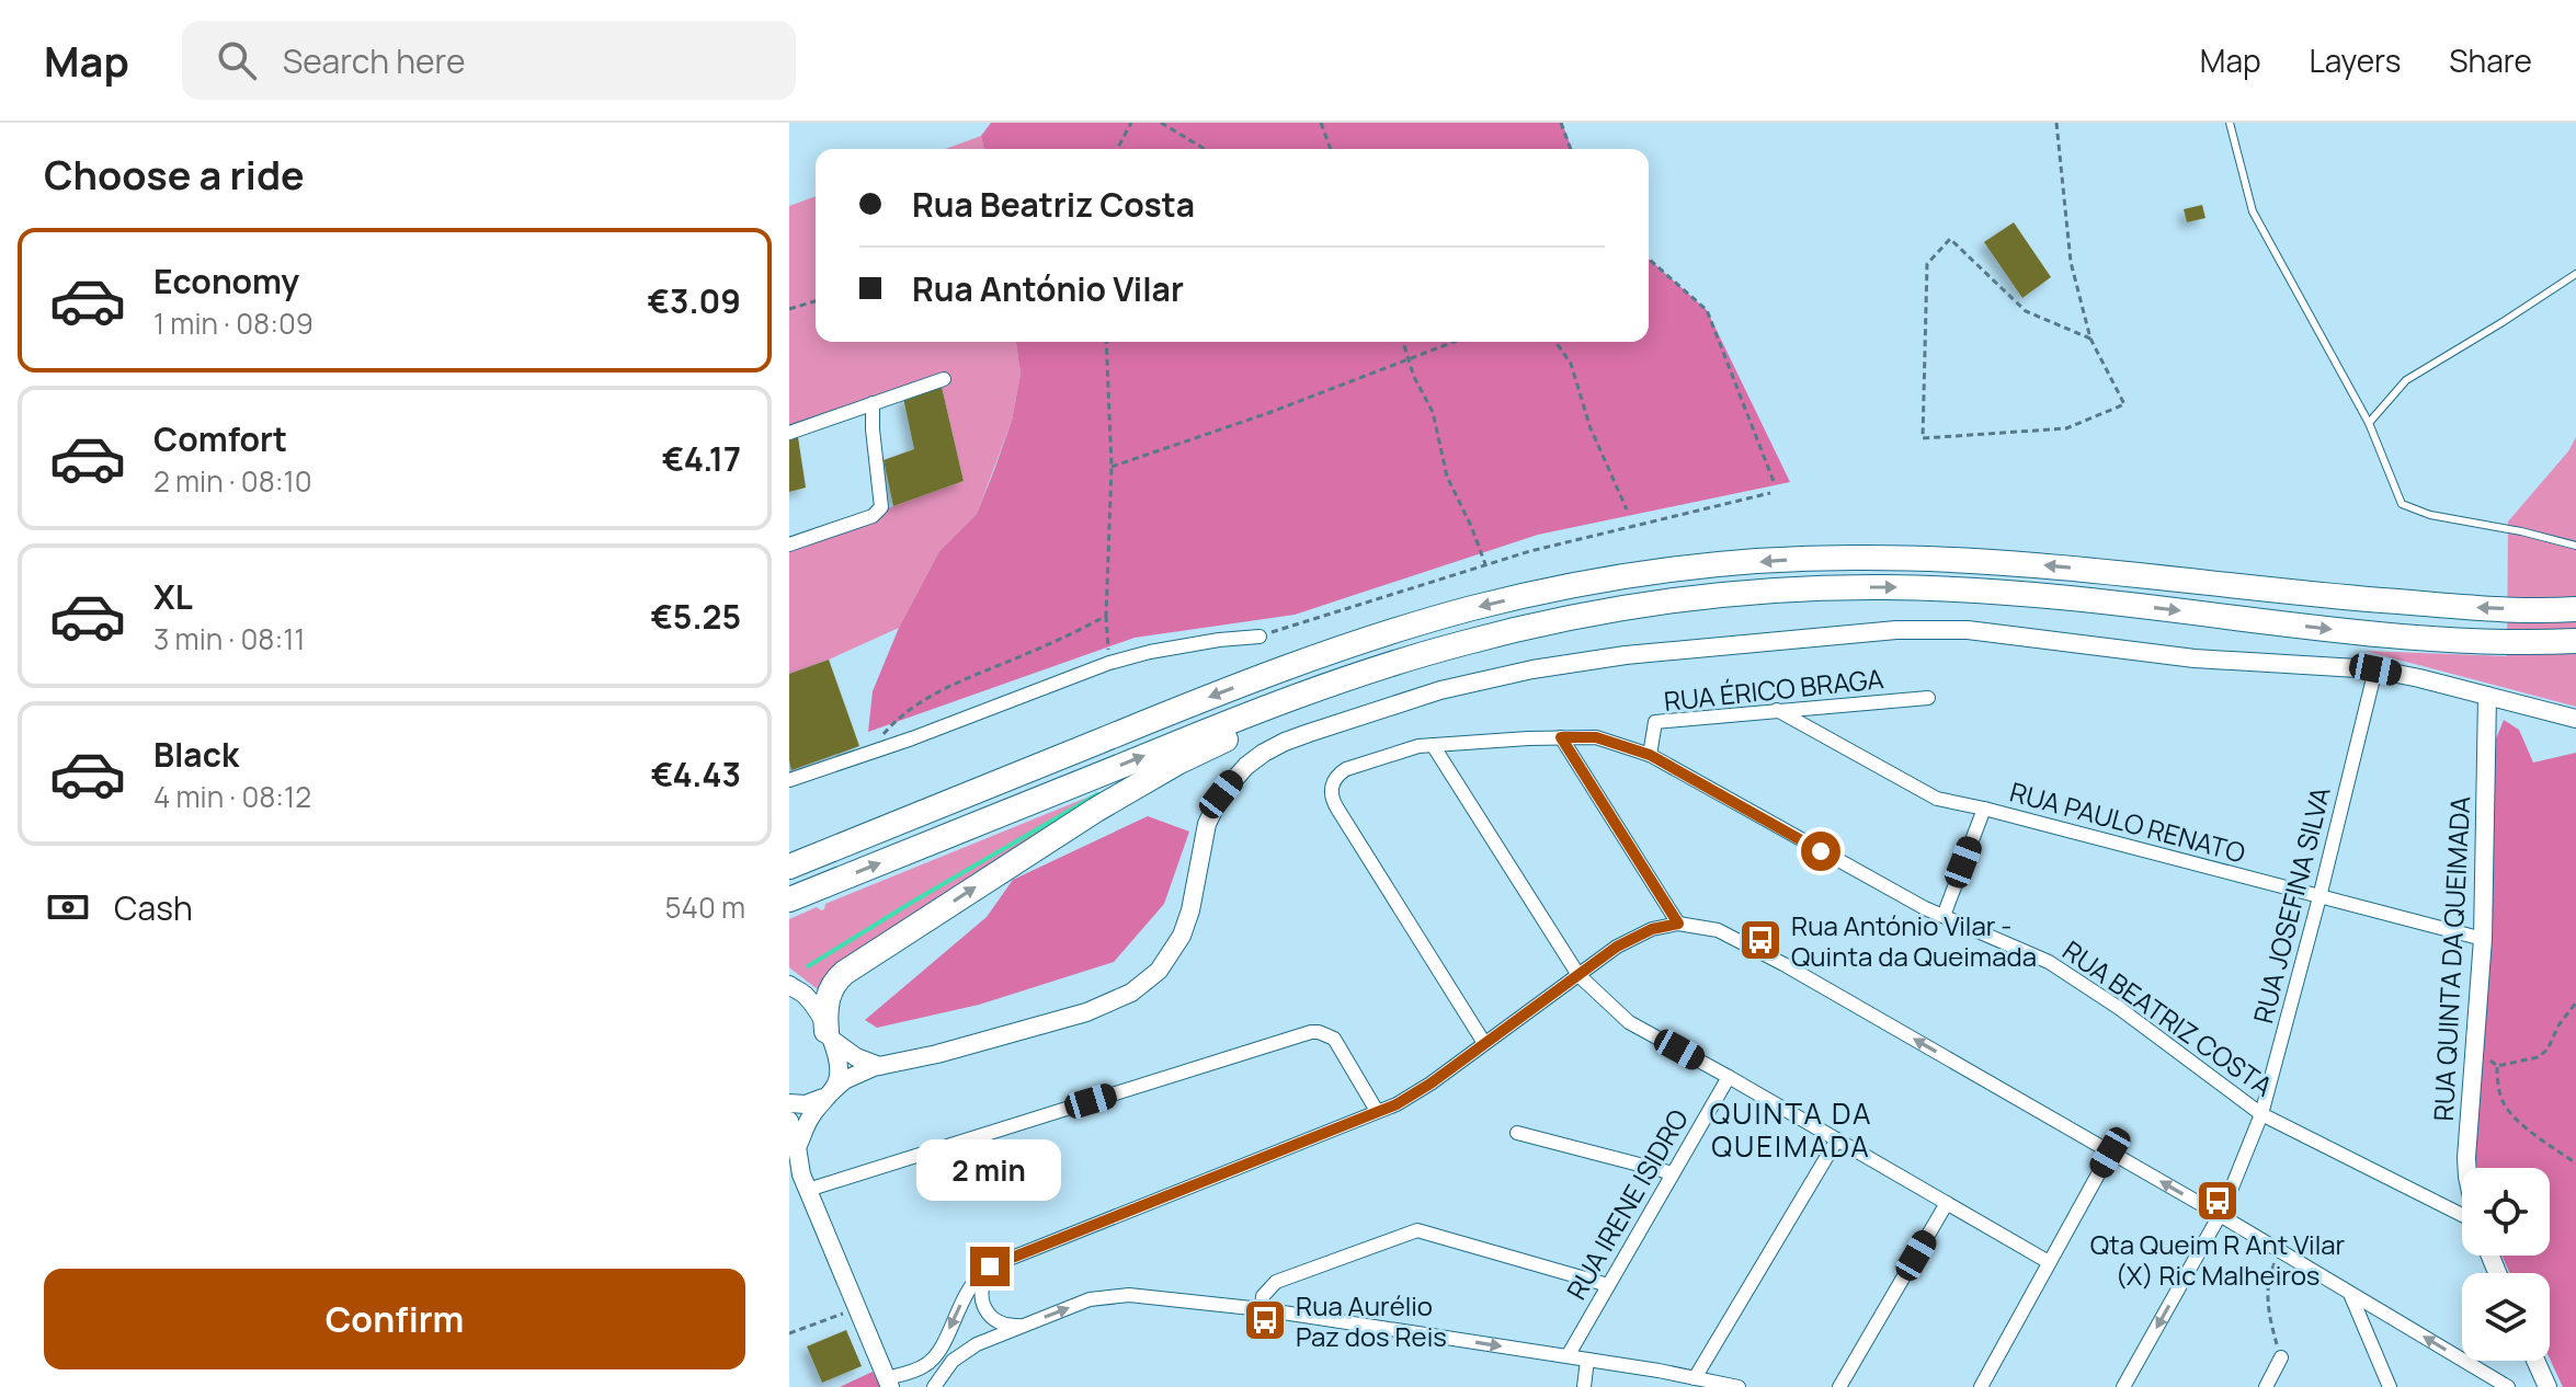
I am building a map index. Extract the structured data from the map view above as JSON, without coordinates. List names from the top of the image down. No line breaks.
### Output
{"streets":{"street":["RUA ÉRICO BRAGA","RUA PAULO RENATO","RUA JOSEFINA SILVA","RUA QUINTA DA QUEIMADA","RUA BEATRIZ COSTA","RUA IRENE ISIDRO"]},"crossings":[["RUA ÉRICO BRAGA","RUA PAULO RENATO"],["RUA ÉRICO BRAGA","RUA BEATRIZ COSTA"],["RUA PAULO RENATO","RUA JOSEFINA SILVA"],["RUA PAULO RENATO","RUA QUINTA DA QUEIMADA"],["RUA JOSEFINA SILVA","RUA BEATRIZ COSTA"]],"districts":["QUINTA DA QUEIMADA"],"places":{"bus stop":["Rua António Vilar - Quinta da Queimada","Qta Queim R Ant Vilar (X) Ric Malheiros","Rua Aurélio Paz dos Reis"]},"page":{"header":"Map","search":"Search here","nav":["Map","Layers","Share"],"heading":"Choose a ride","banner":["Rua Beatriz Costa","Rua António Vilar"],"list":[{"name":"Economy","note":"1 min · 08:09","value":"€3.09"},{"name":"Comfort","note":"2 min · 08:10","value":"€4.17"},{"name":"XL","note":"3 min · 08:11","value":"€5.25"},{"name":"Black","note":"4 min · 08:12","value":"€4.43"}],"pay":["Cash","540 m"],"bubble":"2 min","buttons":"Confirm"}}
